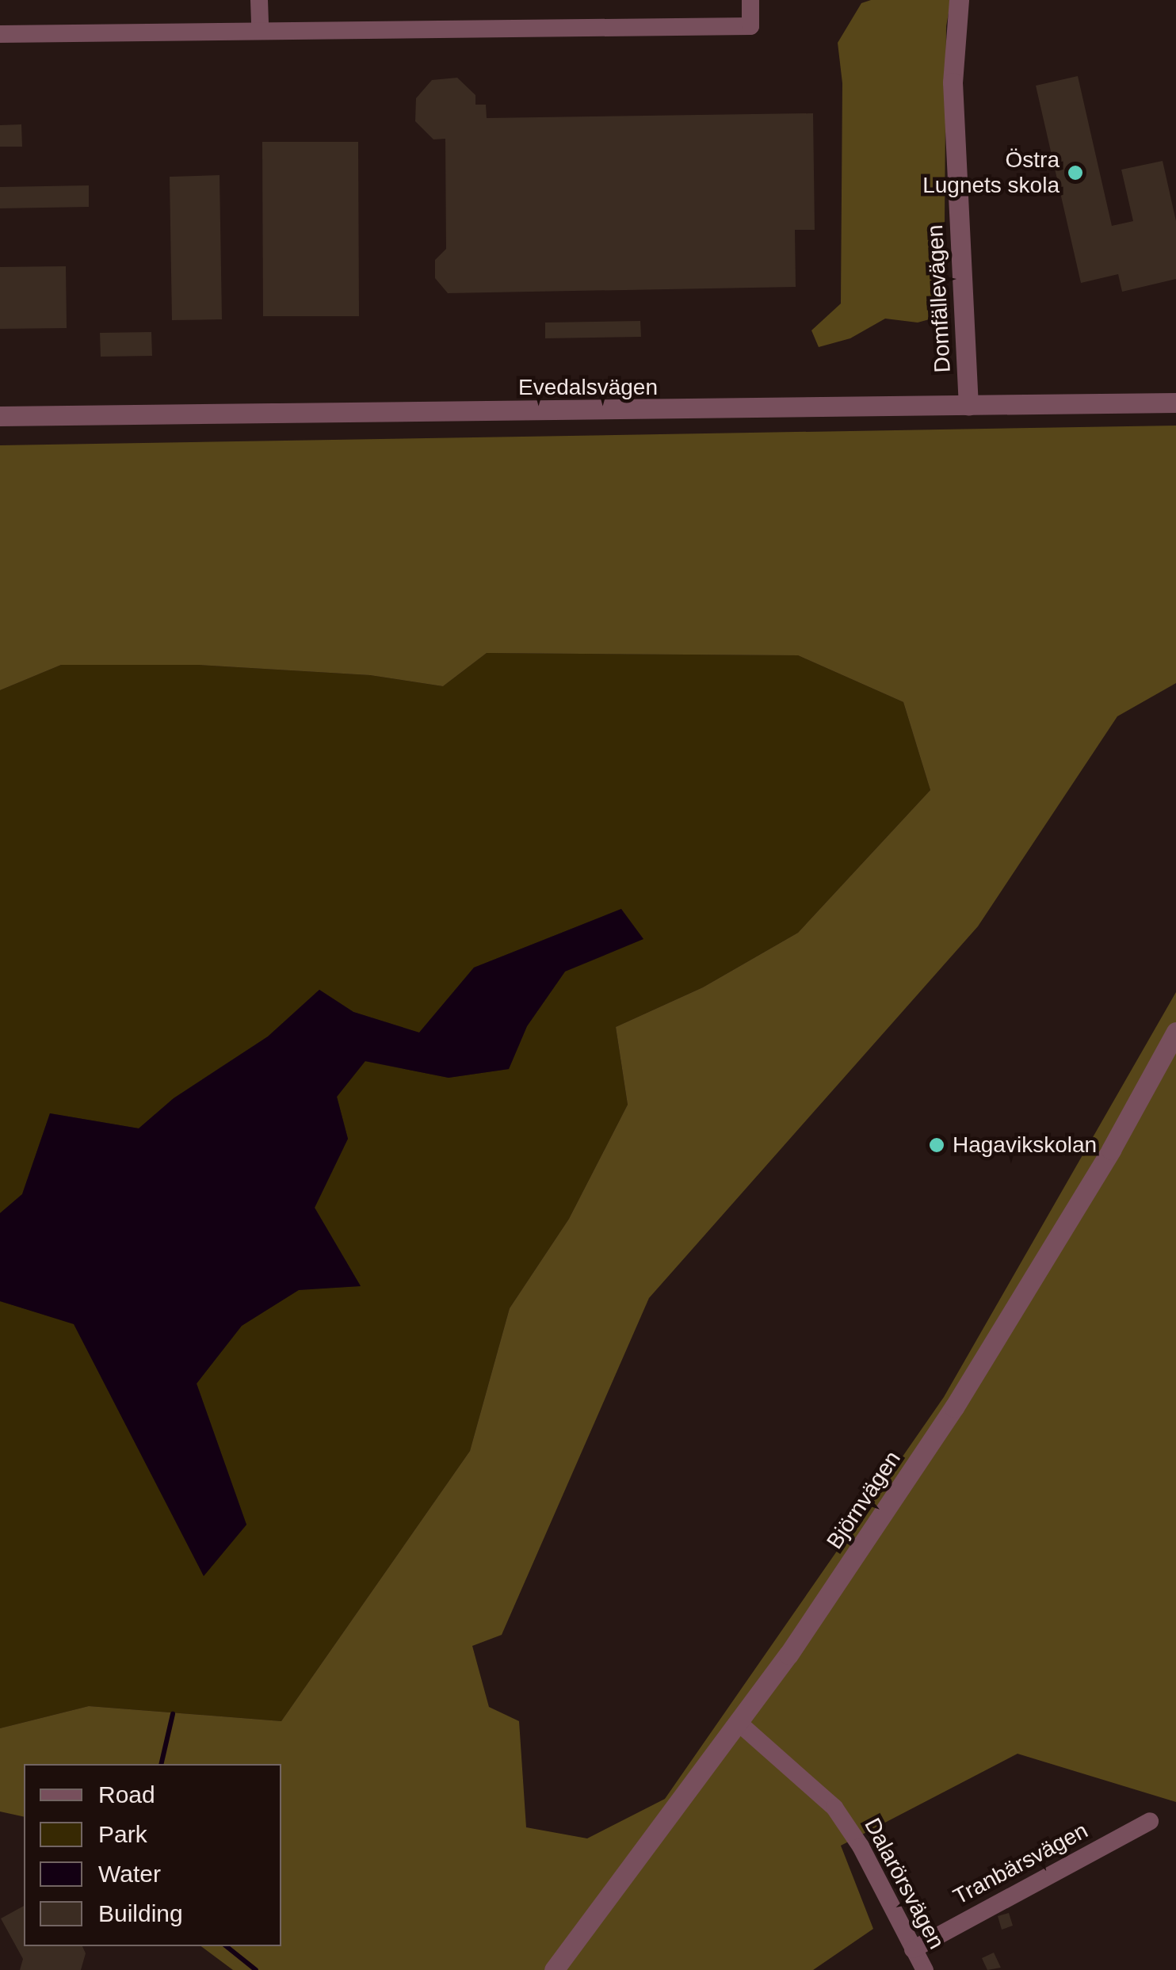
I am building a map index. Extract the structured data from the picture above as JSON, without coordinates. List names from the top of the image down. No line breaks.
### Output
{"streets":{"street":["Domfällevägen","Evedalsvägen","Björnvägen","Tranbärsvägen","Dalarörsvägen"]},"crossings":[["Domfällevägen","Evedalsvägen"],["Björnvägen","Dalarörsvägen"],["Tranbärsvägen","Dalarörsvägen"]],"places":["Östra Lugnets skola","Hagavikskolan"],"legend":["Road","Park","Water","Building"]}
